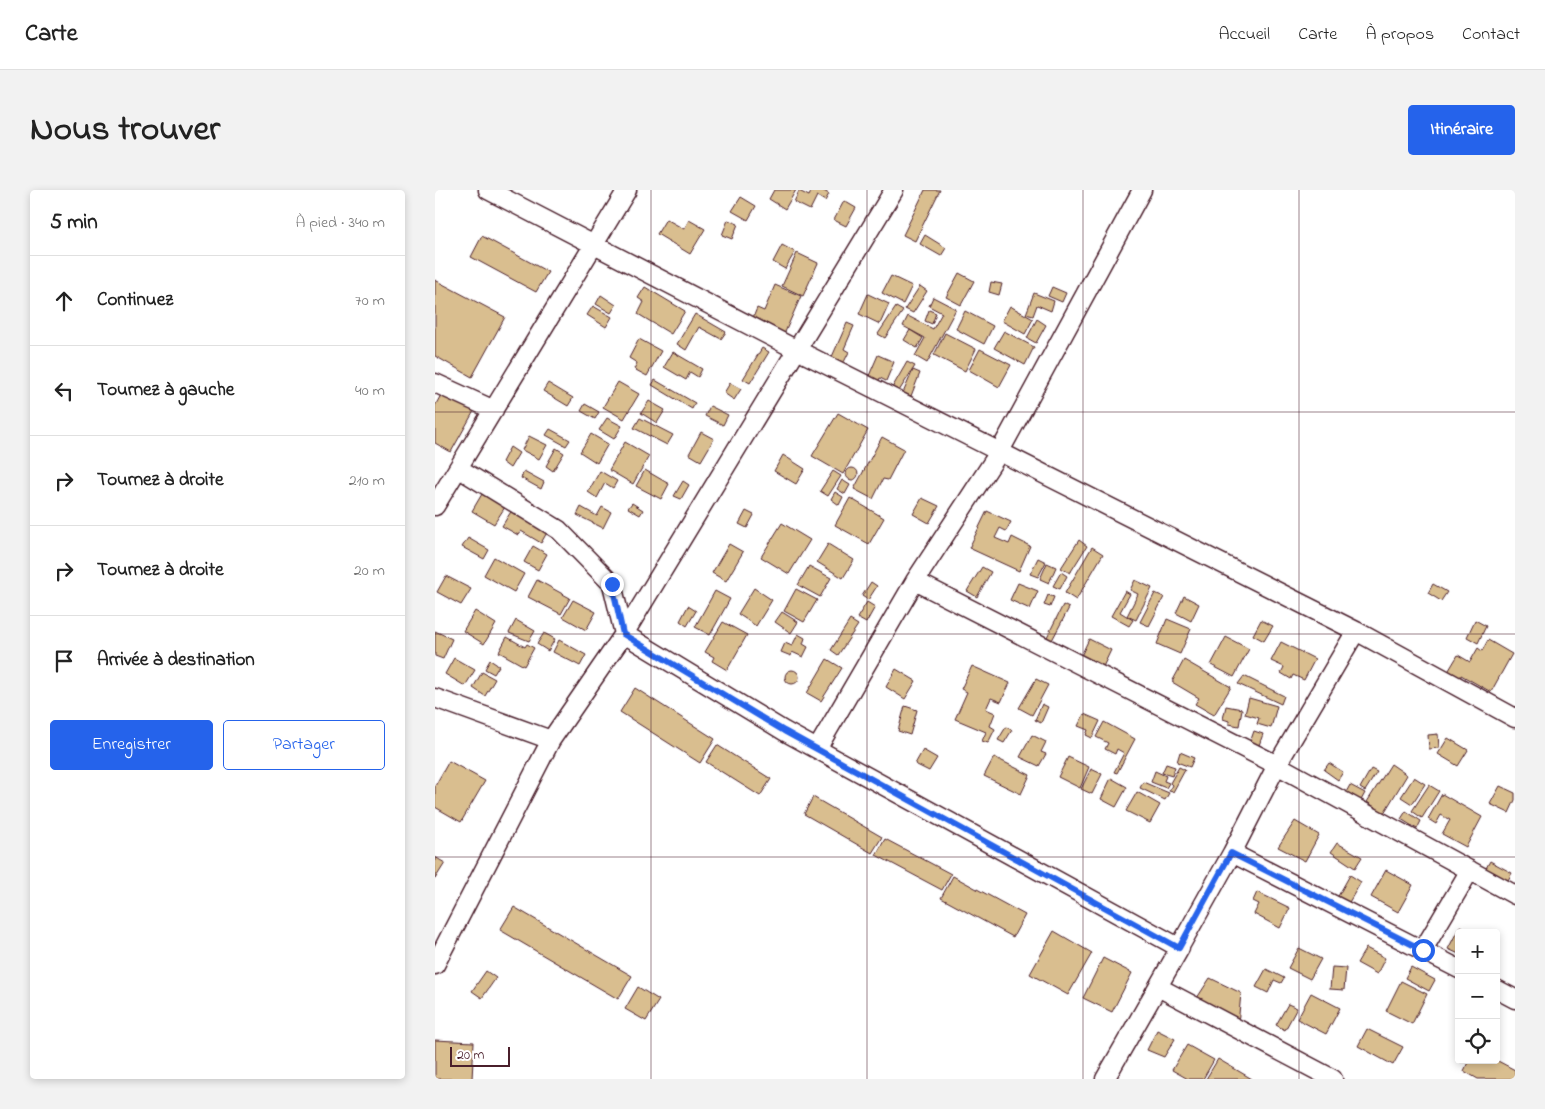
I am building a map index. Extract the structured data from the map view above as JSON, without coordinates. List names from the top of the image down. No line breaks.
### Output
{"scale_bar":"20 m","page":{"header":"Carte","nav":["Accueil","Carte","À propos","Contact"],"title":"Nous trouver","buttons":["Itinéraire",["Enregistrer","Partager"]],"heading":["5 min","À pied · 340 m"],"list":[["Continuez","70 m"],["Tournez à gauche","40 m"],["Tournez à droite","210 m"],["Tournez à droite","20 m"],"Arrivée à destination"],"map_buttons":["+","−"],"scale":"20 m"}}
